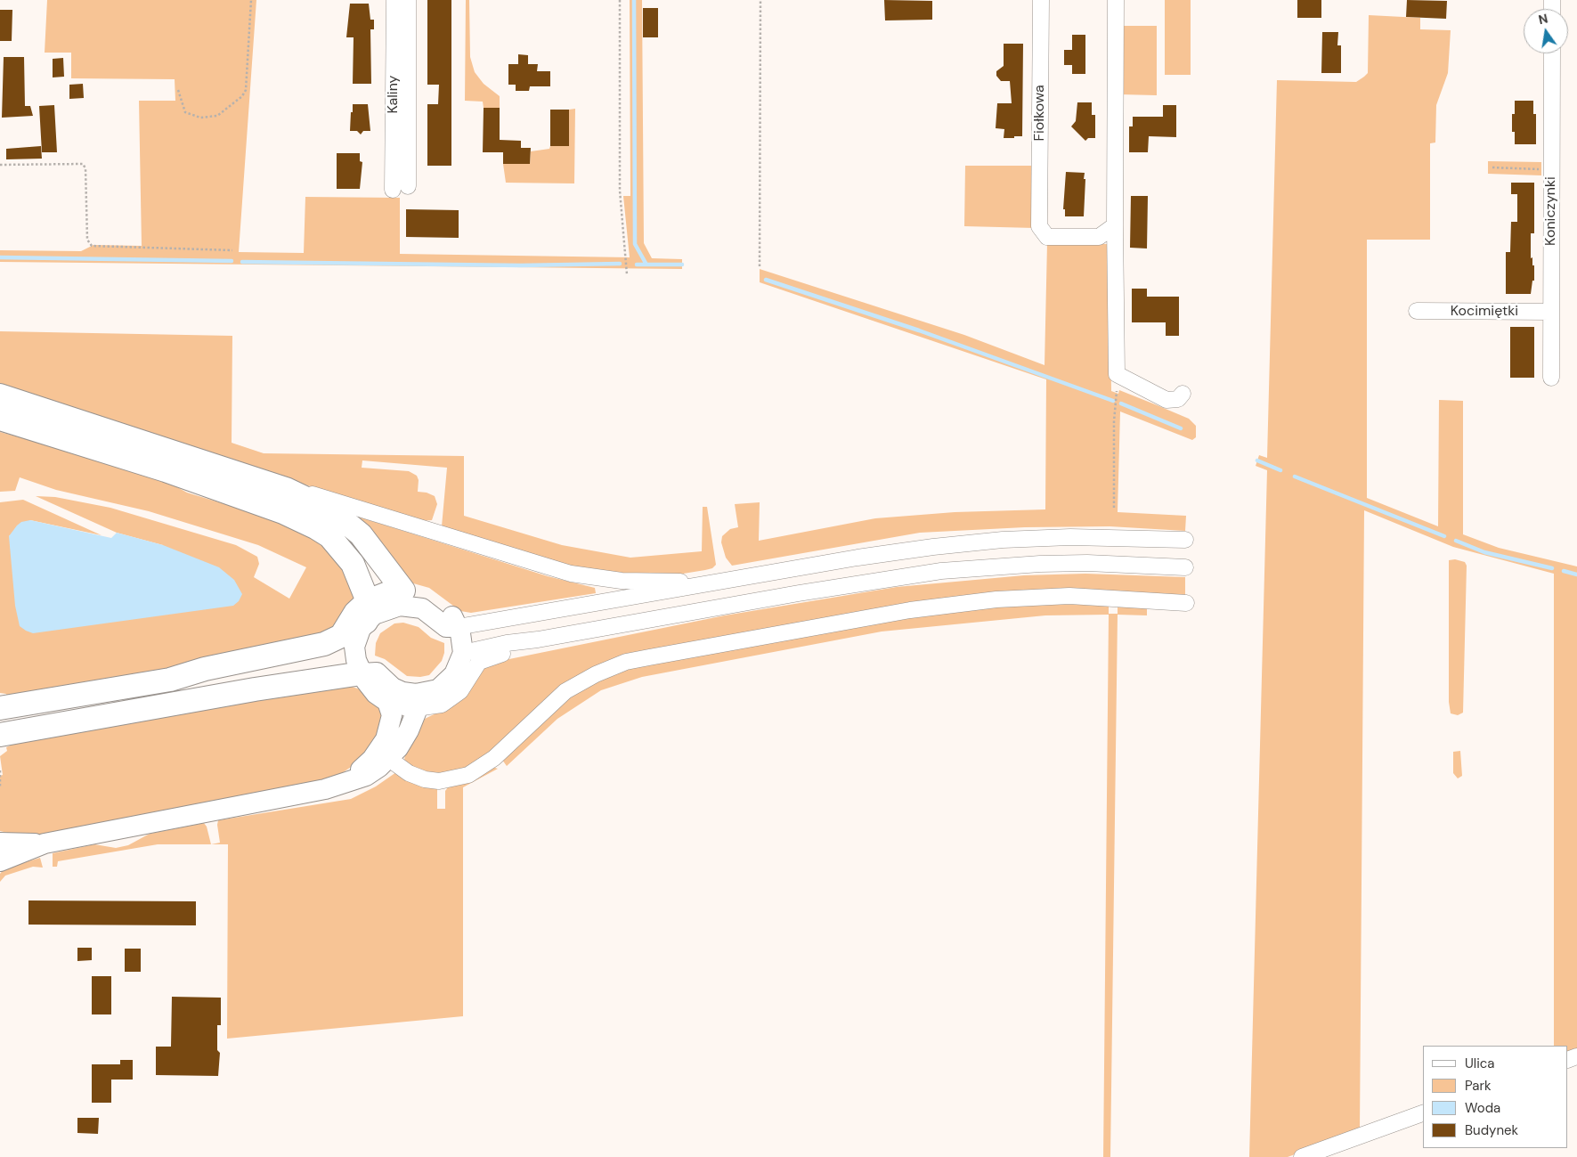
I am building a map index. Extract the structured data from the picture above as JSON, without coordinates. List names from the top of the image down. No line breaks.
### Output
{"streets":{"street":["Kaliny","Fiołkowa","Koniczynki","Kocimiętki"]},"crossings":[["Koniczynki","Kocimiętki"]],"legend":["Ulica","Park","Woda","Budynek"],"north":"top"}
